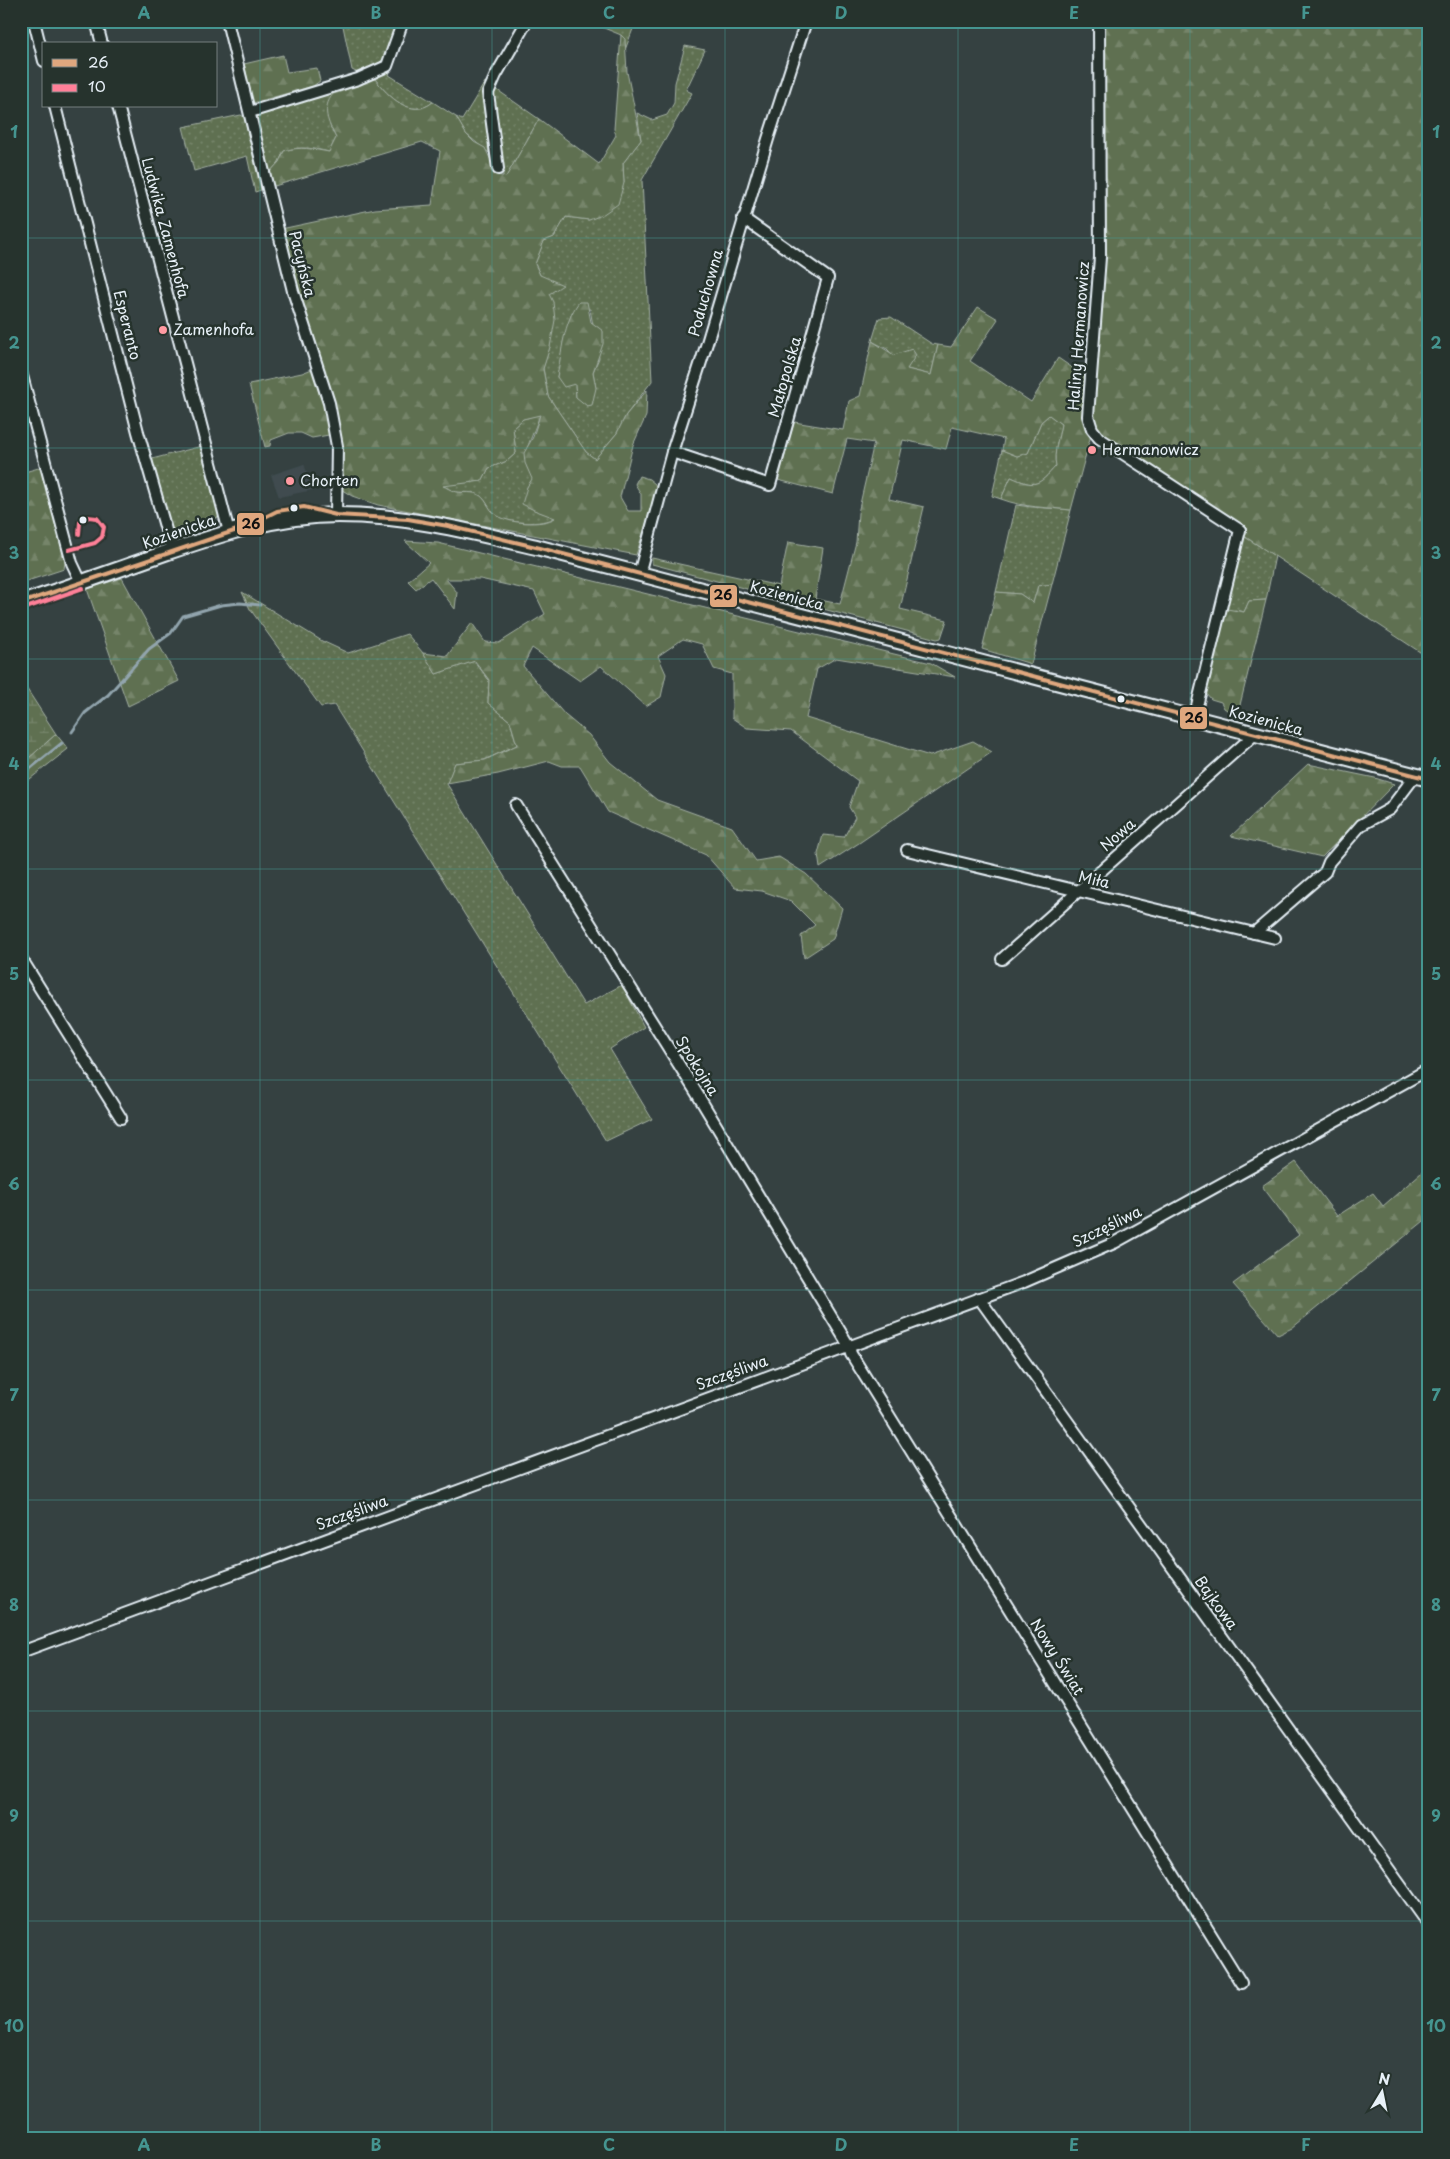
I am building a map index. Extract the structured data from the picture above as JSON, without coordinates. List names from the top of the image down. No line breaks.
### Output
{"streets":{"main road":["Kozienicka"],"street":["Ludwika Zamenhofa","Pacyńska","Poduchowna","Esperanto","Haliny Hermanowicz","Małopolska","Nowa","Miła","Spokojna","Szczęśliwa","Bajkowa","Nowy Świat"]},"crossings":[["Ludwika Zamenhofa","Kozienicka"],["Pacyńska","Kozienicka"],["Poduchowna","Małopolska"],["Poduchowna","Kozienicka"],["Esperanto","Kozienicka"],["Haliny Hermanowicz","Kozienicka"],["Kozienicka","Nowa"],["Nowa","Miła"],["Spokojna","Szczęśliwa"],["Spokojna","Nowy Świat"],["Szczęśliwa","Bajkowa"],["Szczęśliwa","Nowy Świat"]],"places":["Zamenhofa","Hermanowicz","Chorten"],"lines":["transit line 26","transit line 10"],"legend":["26","10"],"north":"top","grid":{"columns":["A","B","C","D","E","F"],"rows":["1","2","3","4","5","6","7","8","9","10"]}}
